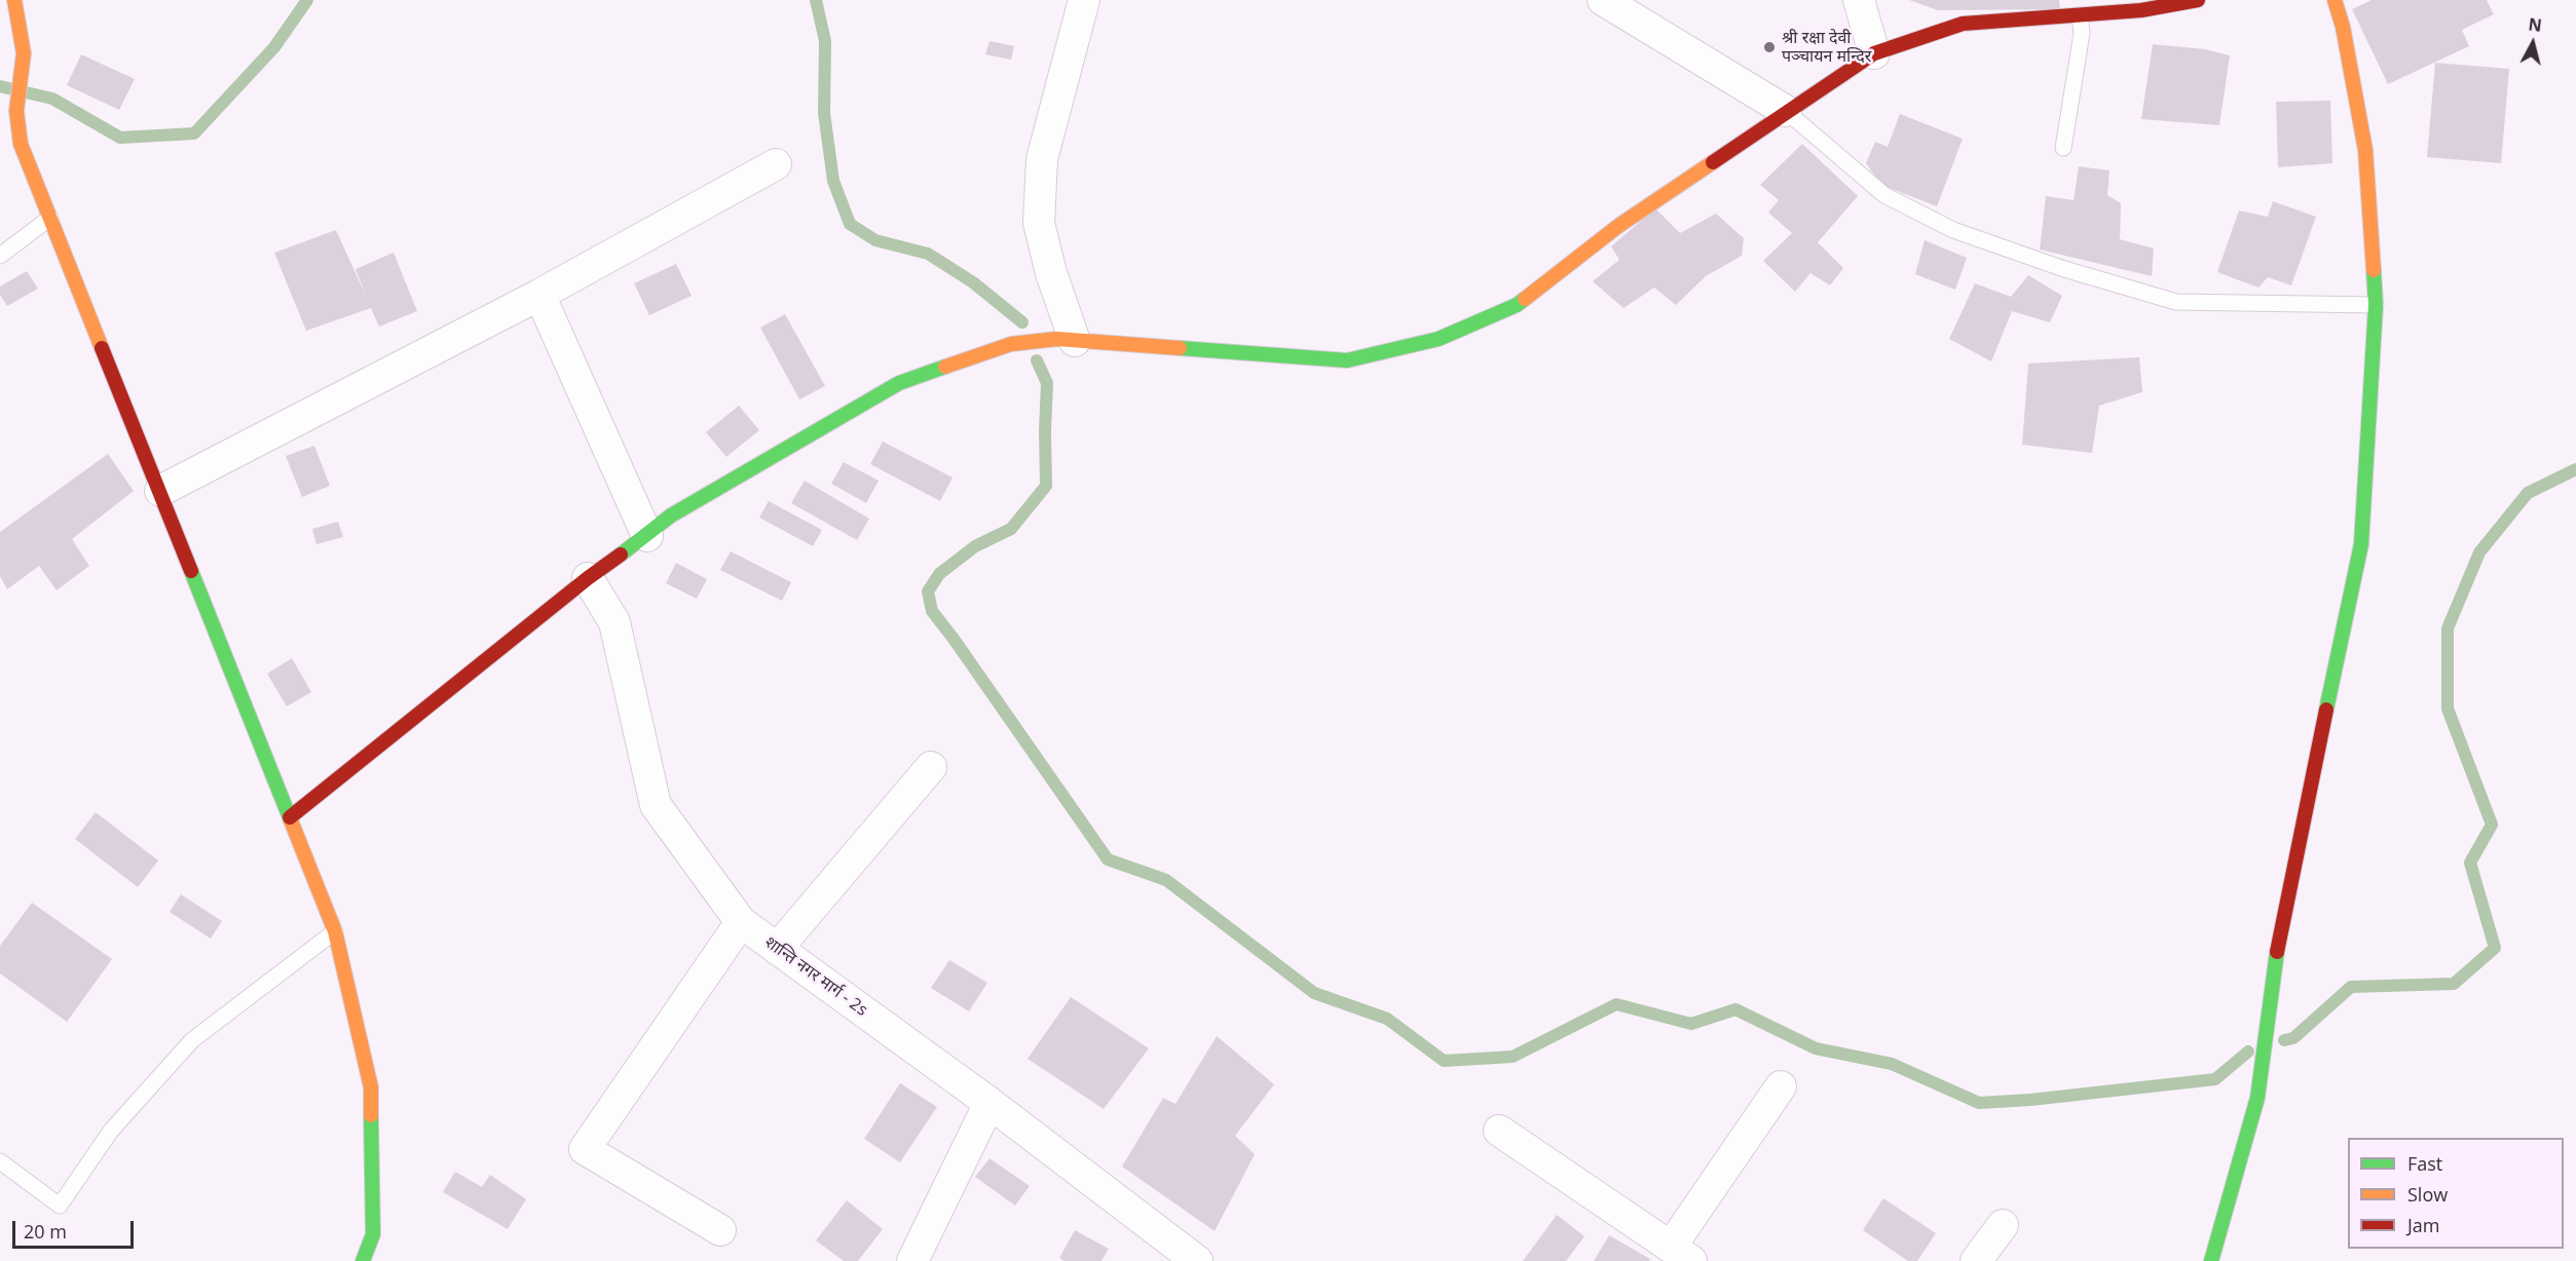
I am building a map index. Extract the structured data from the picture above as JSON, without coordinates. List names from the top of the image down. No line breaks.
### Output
{"streets":{"street":["शान्ति नगर मार्ग - 2s"]},"places":["श्री रक्षा देवी पञ्चायन मन्दिर"],"legend":["Fast","Slow","Jam"],"scale_bar":"20 m","north":"top"}
